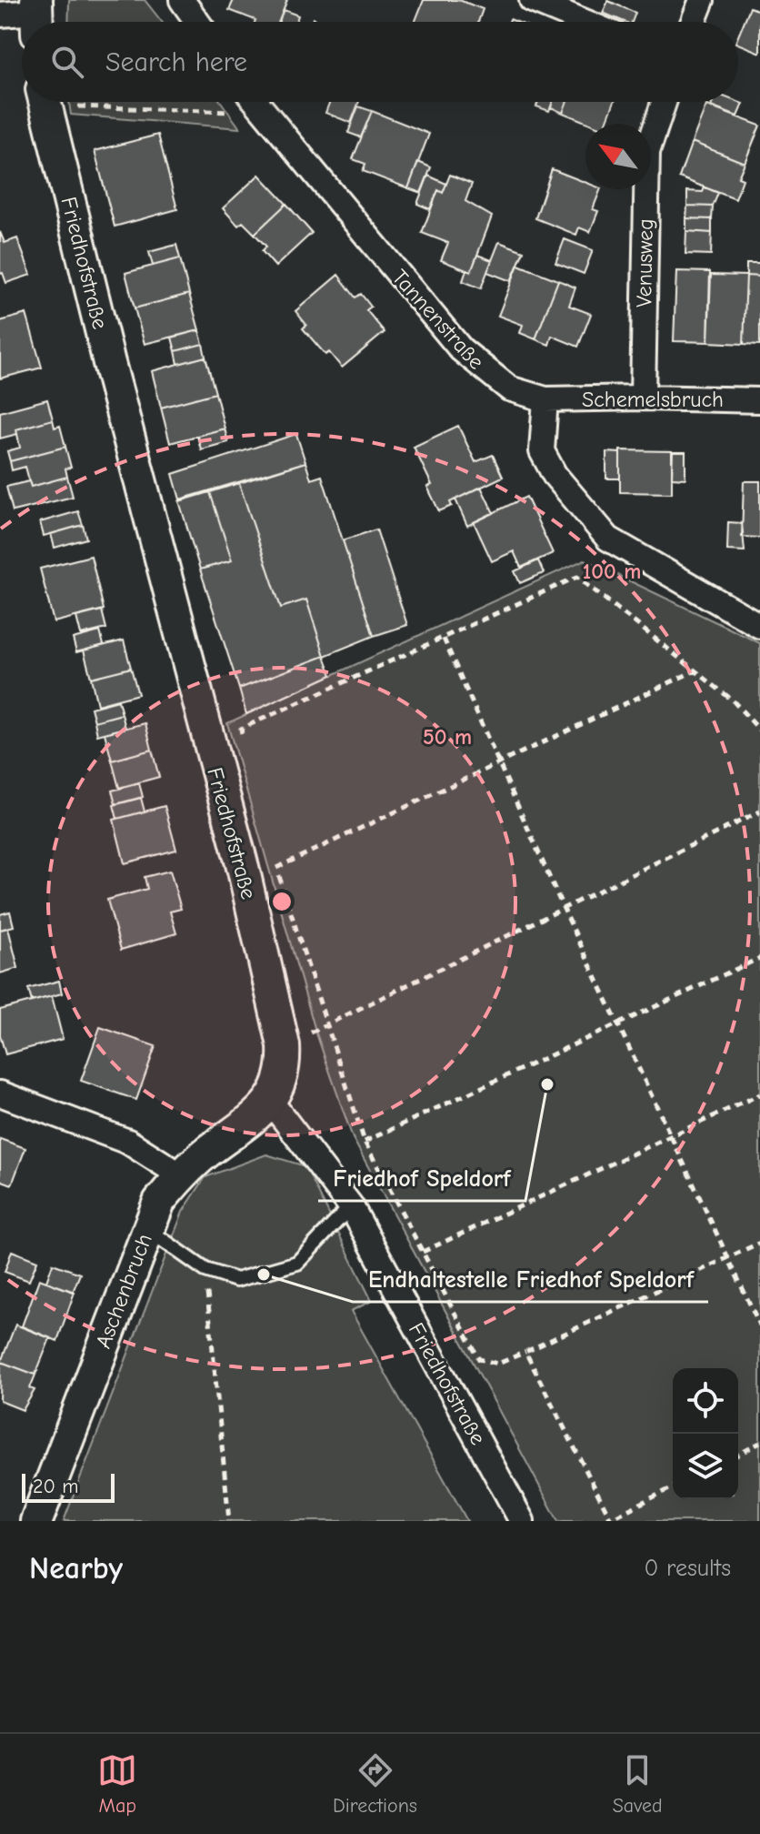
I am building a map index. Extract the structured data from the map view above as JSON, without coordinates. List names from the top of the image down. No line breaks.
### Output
{"streets":{"street":["Friedhofstraße","Venusweg","Tannenstraße","Schemelsbruch","Aschenbruch"]},"crossings":[["Friedhofstraße","Aschenbruch"],["Venusweg","Schemelsbruch"],["Tannenstraße","Schemelsbruch"]],"places":["Friedhof Speldorf","Endhaltestelle Friedhof Speldorf"],"scale_bar":"20 m","north":"top left","page":{"search":"Search here","scale":"20 m","heading":["Nearby","0 results"],"nav":["Map","Directions","Saved"]},"rings":["100 m","50 m"]}
